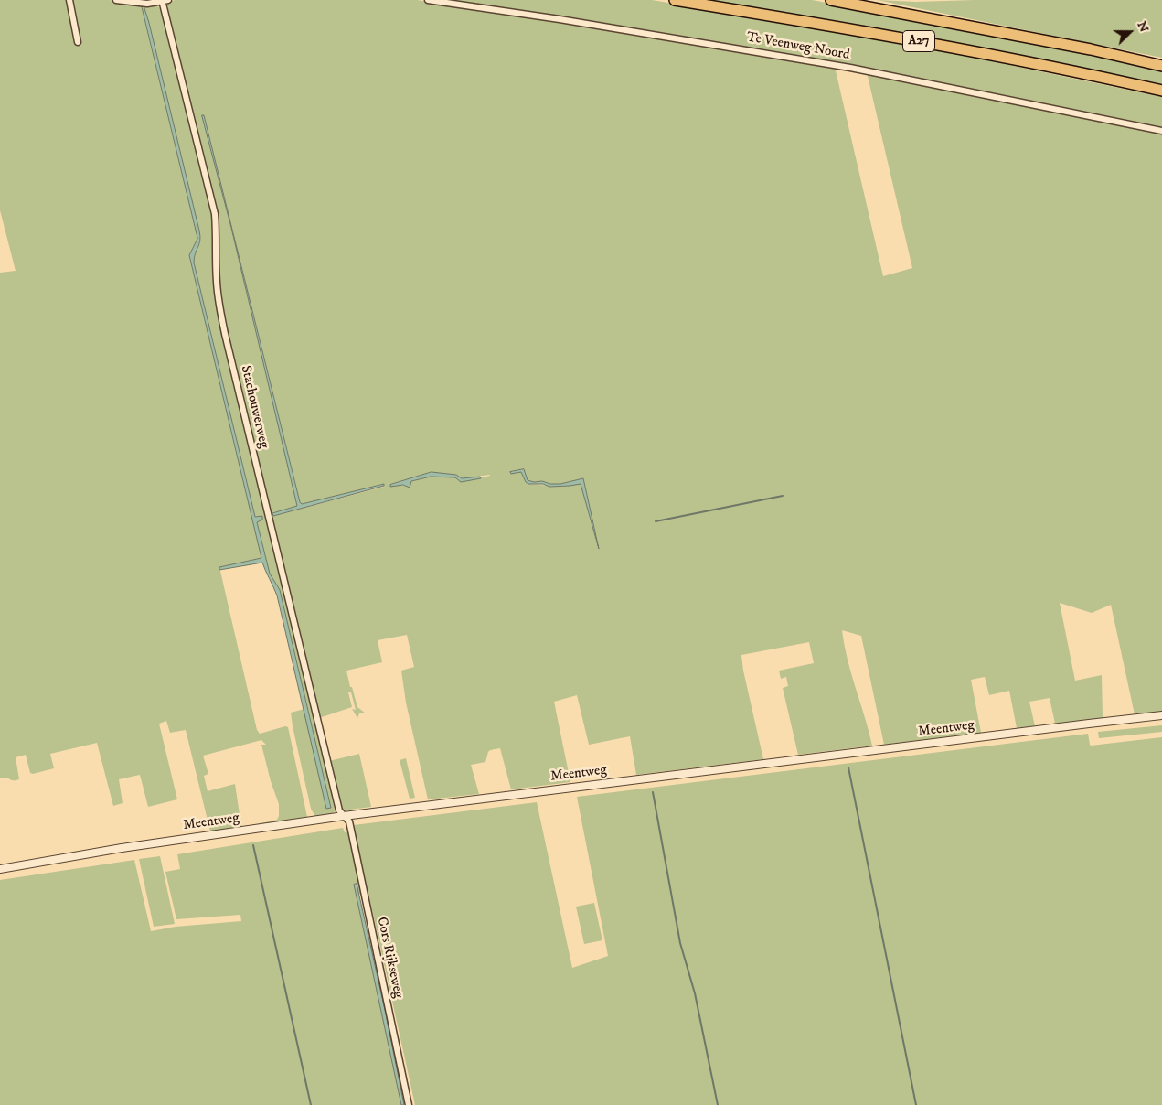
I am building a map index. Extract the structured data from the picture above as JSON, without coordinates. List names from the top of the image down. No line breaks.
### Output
{"streets":{"highway":["A27"],"street":["Te Veenweg Noord","Stachouwerweg","Meentweg","Cors Rijkseweg"]},"crossings":[["Stachouwerweg","Meentweg"],["Stachouwerweg","Cors Rijkseweg"],["Meentweg","Cors Rijkseweg"]],"north":"right"}
